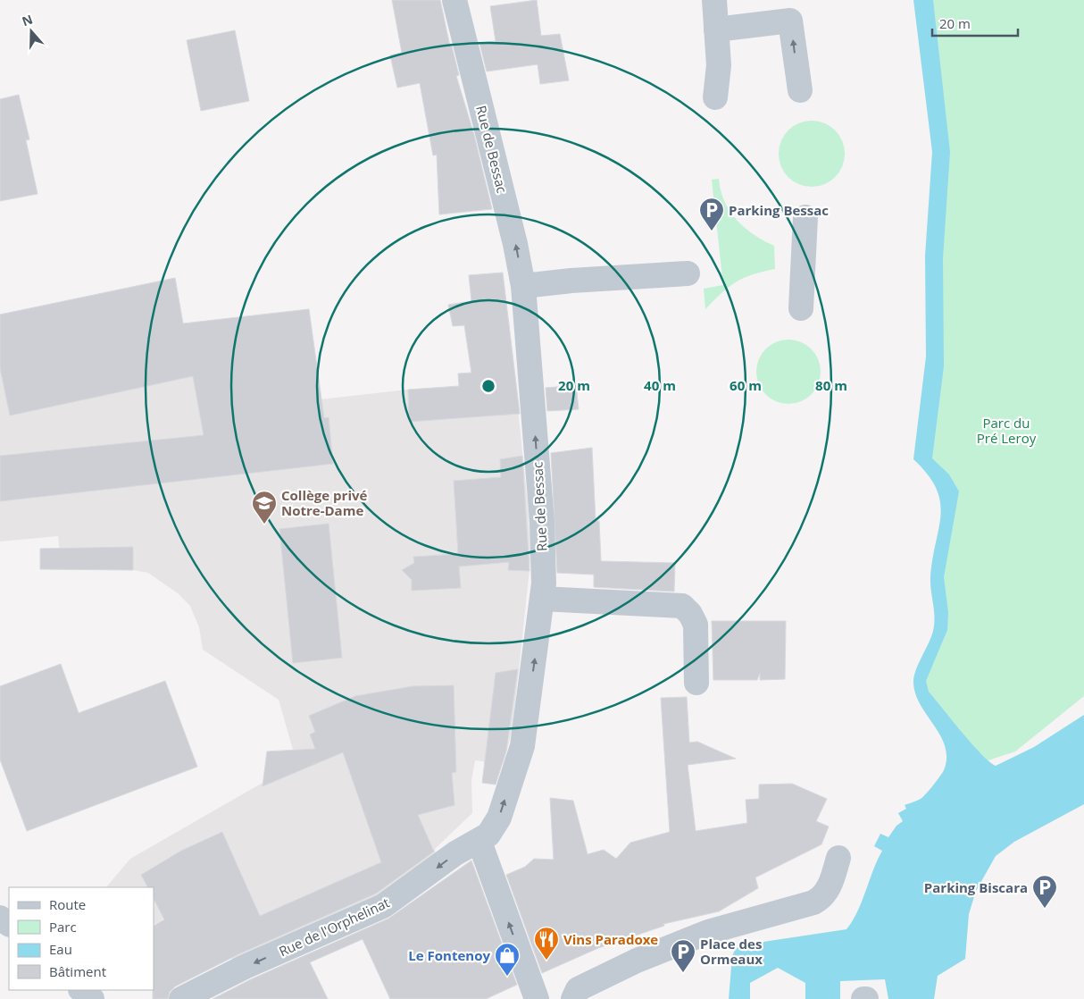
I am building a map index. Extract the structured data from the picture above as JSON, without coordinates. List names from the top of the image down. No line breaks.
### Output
{"streets":{"street":["Rue de Bessac","Rue de l'Orphelinat"]},"crossings":[["Rue de Bessac","Rue de l'Orphelinat"]],"one_way":["Rue de Bessac","Rue de l'Orphelinat"],"parks":["Parc du Pré Leroy"],"places":{"parking":["Parking Bessac","Parking Biscara","Place des Ormeaux"],"school or university":["Collège privé Notre-Dame"],"restaurant":["Vins Paradoxe"],"shop":["Le Fontenoy"]},"legend":["Route","Parc","Eau","Bâtiment"],"scale_bar":"20 m","north":"top","rings":["20 m","40 m","60 m","80 m"]}
